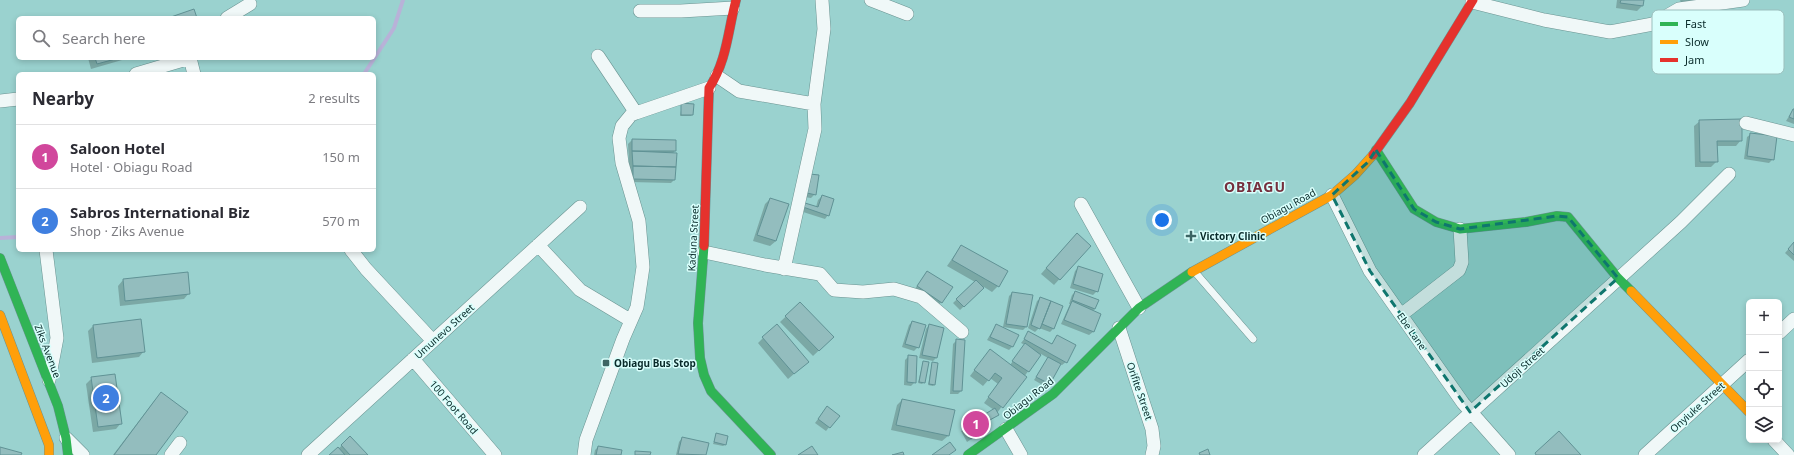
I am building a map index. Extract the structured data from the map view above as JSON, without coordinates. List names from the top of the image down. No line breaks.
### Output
{"streets":{"street":["Obiagu Road","Kaduna Street","Umunevo Street","Ebe Lane","Ziks Avenue","Udoji Street","Orifite Street","100 Foot Road","Onyiuke Street"]},"crossings":[["Obiagu Road","Ebe Lane"],["Obiagu Road","Orifite Street"],["Umunevo Street","100 Foot Road"],["Ebe Lane","Udoji Street"]],"districts":["OBIAGU"],"places":{"health":["Victory Clinic"],"transit":["Obiagu Bus Stop"]},"legend":["Fast","Slow","Jam"],"page":{"search":"Search here","heading":["Nearby","2 results"],"list":[{"mark":"1","name":"Saloon Hotel","note":"Hotel · Obiagu Road","value":"150 m"},{"mark":"2","name":"Sabros International Biz","note":"Shop · Ziks Avenue","value":"570 m"}],"map_buttons":["+","−"],"pins":["2","1"]}}
